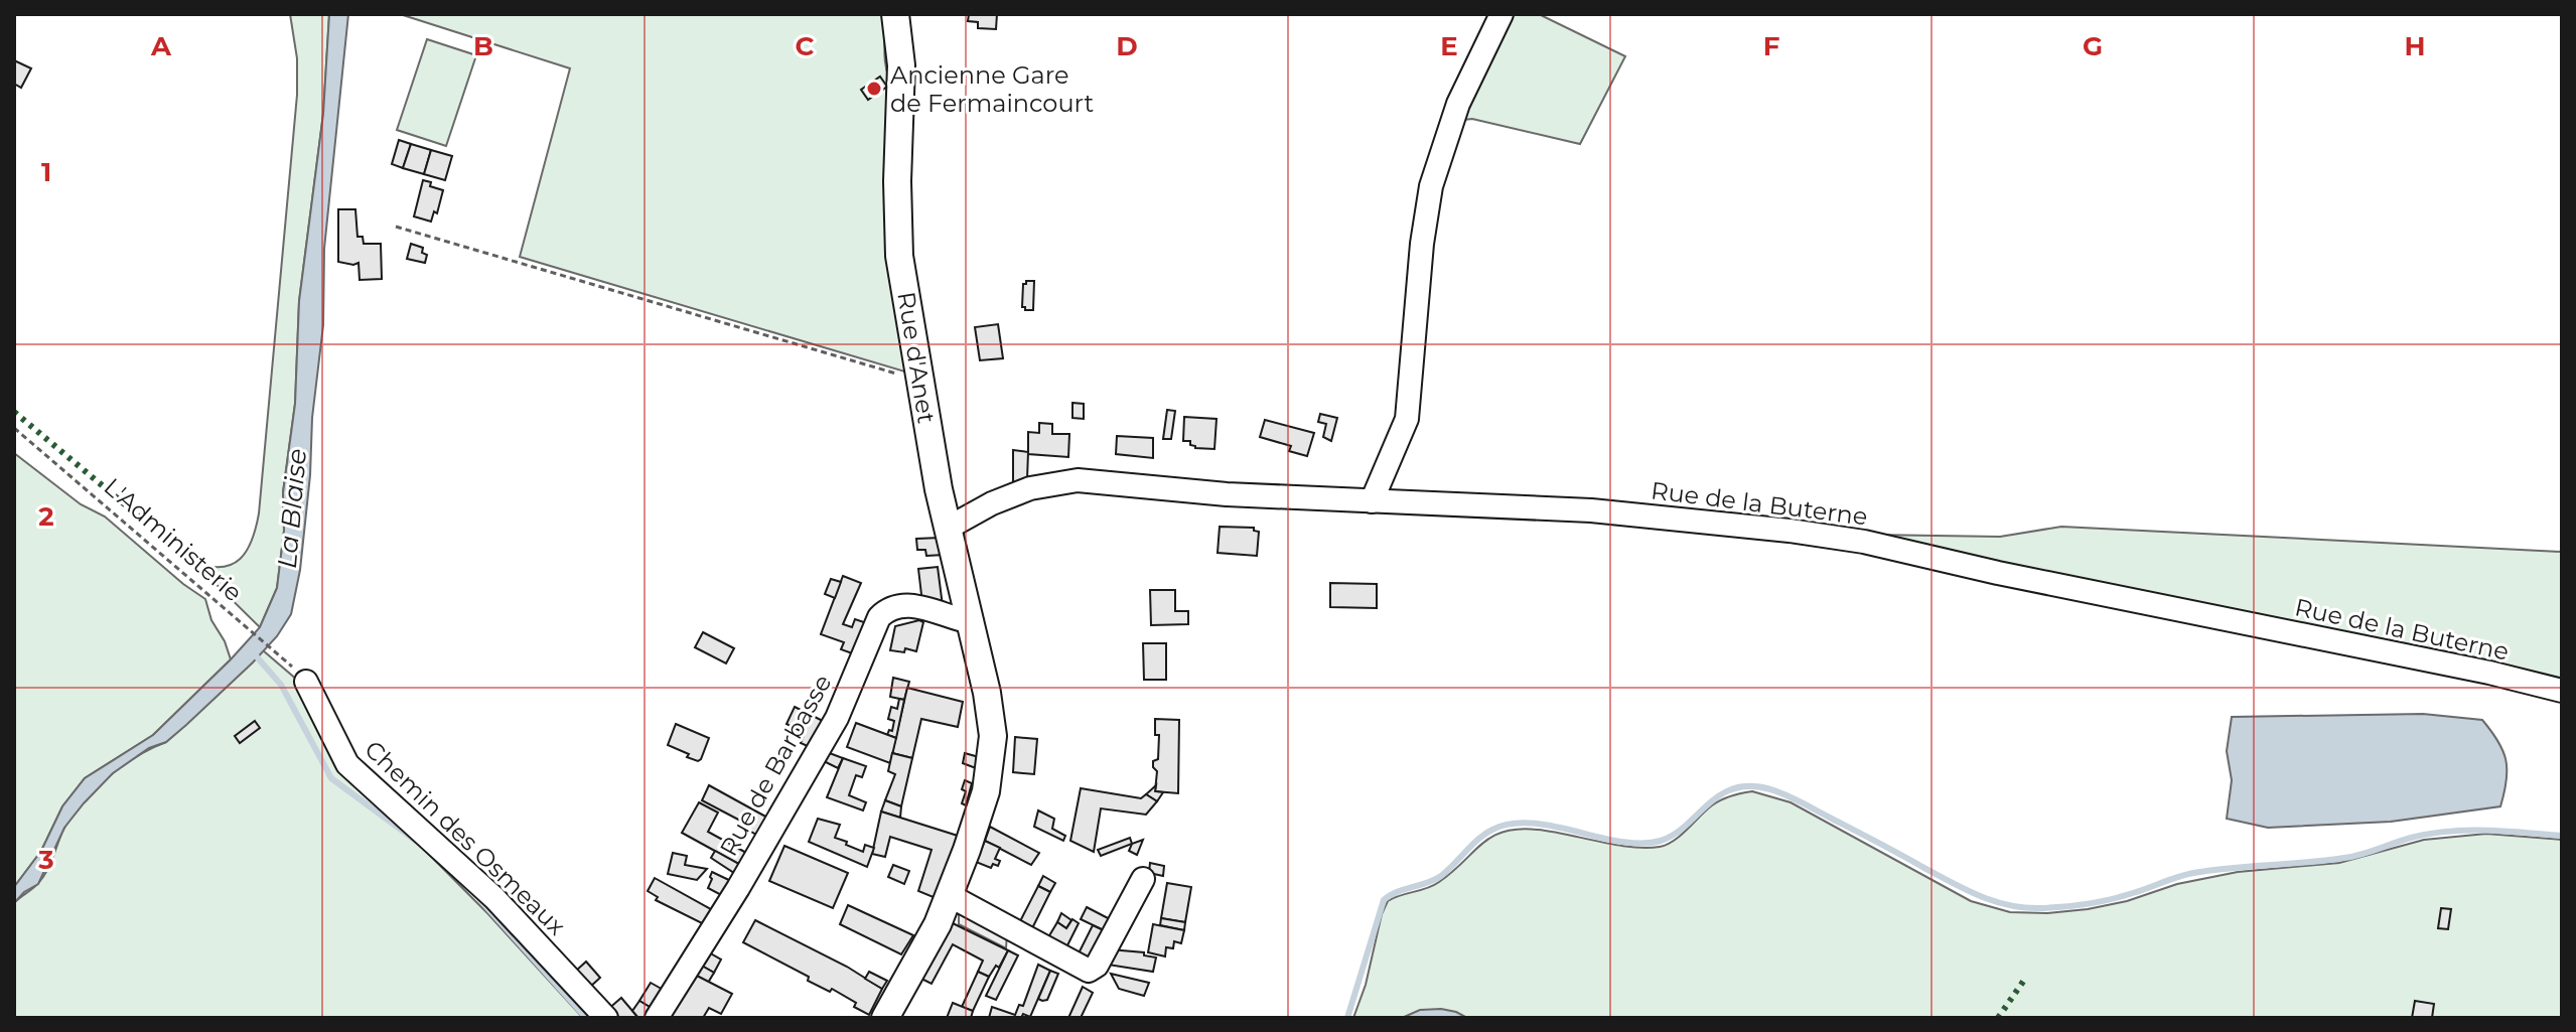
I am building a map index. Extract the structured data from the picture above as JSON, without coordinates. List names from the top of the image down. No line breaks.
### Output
{"streets":{"main road":["Rue d'Anet"],"street":["Rue de la Buterne","Rue de Barbasse","Chemin des Osmeaux"],"path":["L'Administerie"]},"crossings":[["Rue d'Anet","Rue de la Buterne"],["Rue d'Anet","Rue de Barbasse"],["L'Administerie","Chemin des Osmeaux"]],"water":["La Blaise"],"places":["Ancienne Gare de Fermaincourt"],"grid":{"columns":["A","B","C","D","E","F","G","H"],"rows":["1","2","3"]}}
